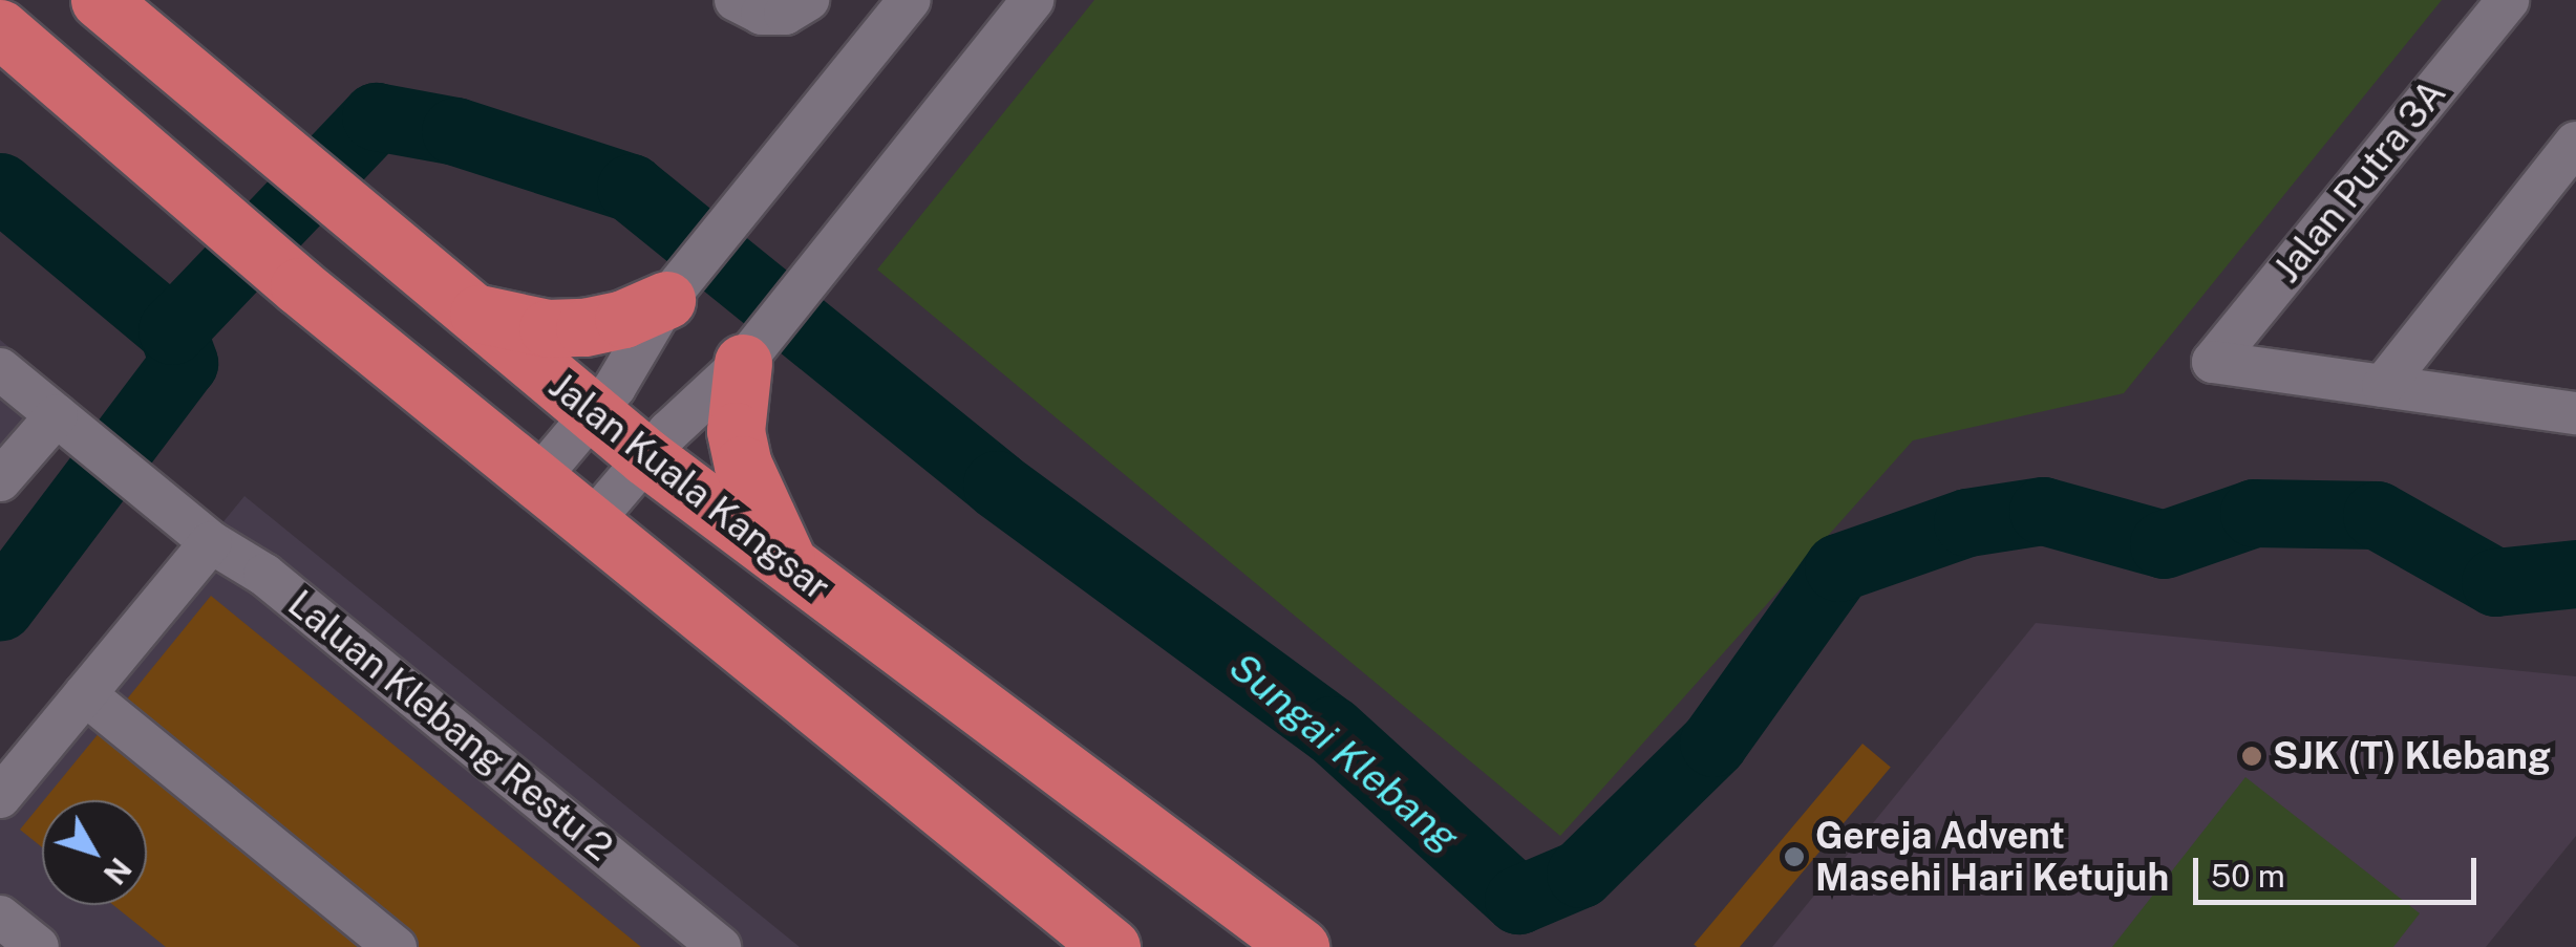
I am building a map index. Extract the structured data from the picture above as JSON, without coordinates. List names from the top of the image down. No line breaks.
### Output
{"streets":{"highway":["Jalan Kuala Kangsar"],"street":["Jalan Putra 3A","Laluan Klebang Restu 2"]},"water":["Sungai Klebang"],"places":["SJK (T) Klebang","Gereja Advent Masehi Hari Ketujuh"],"scale_bar":"50 m","north":"bottom right"}
